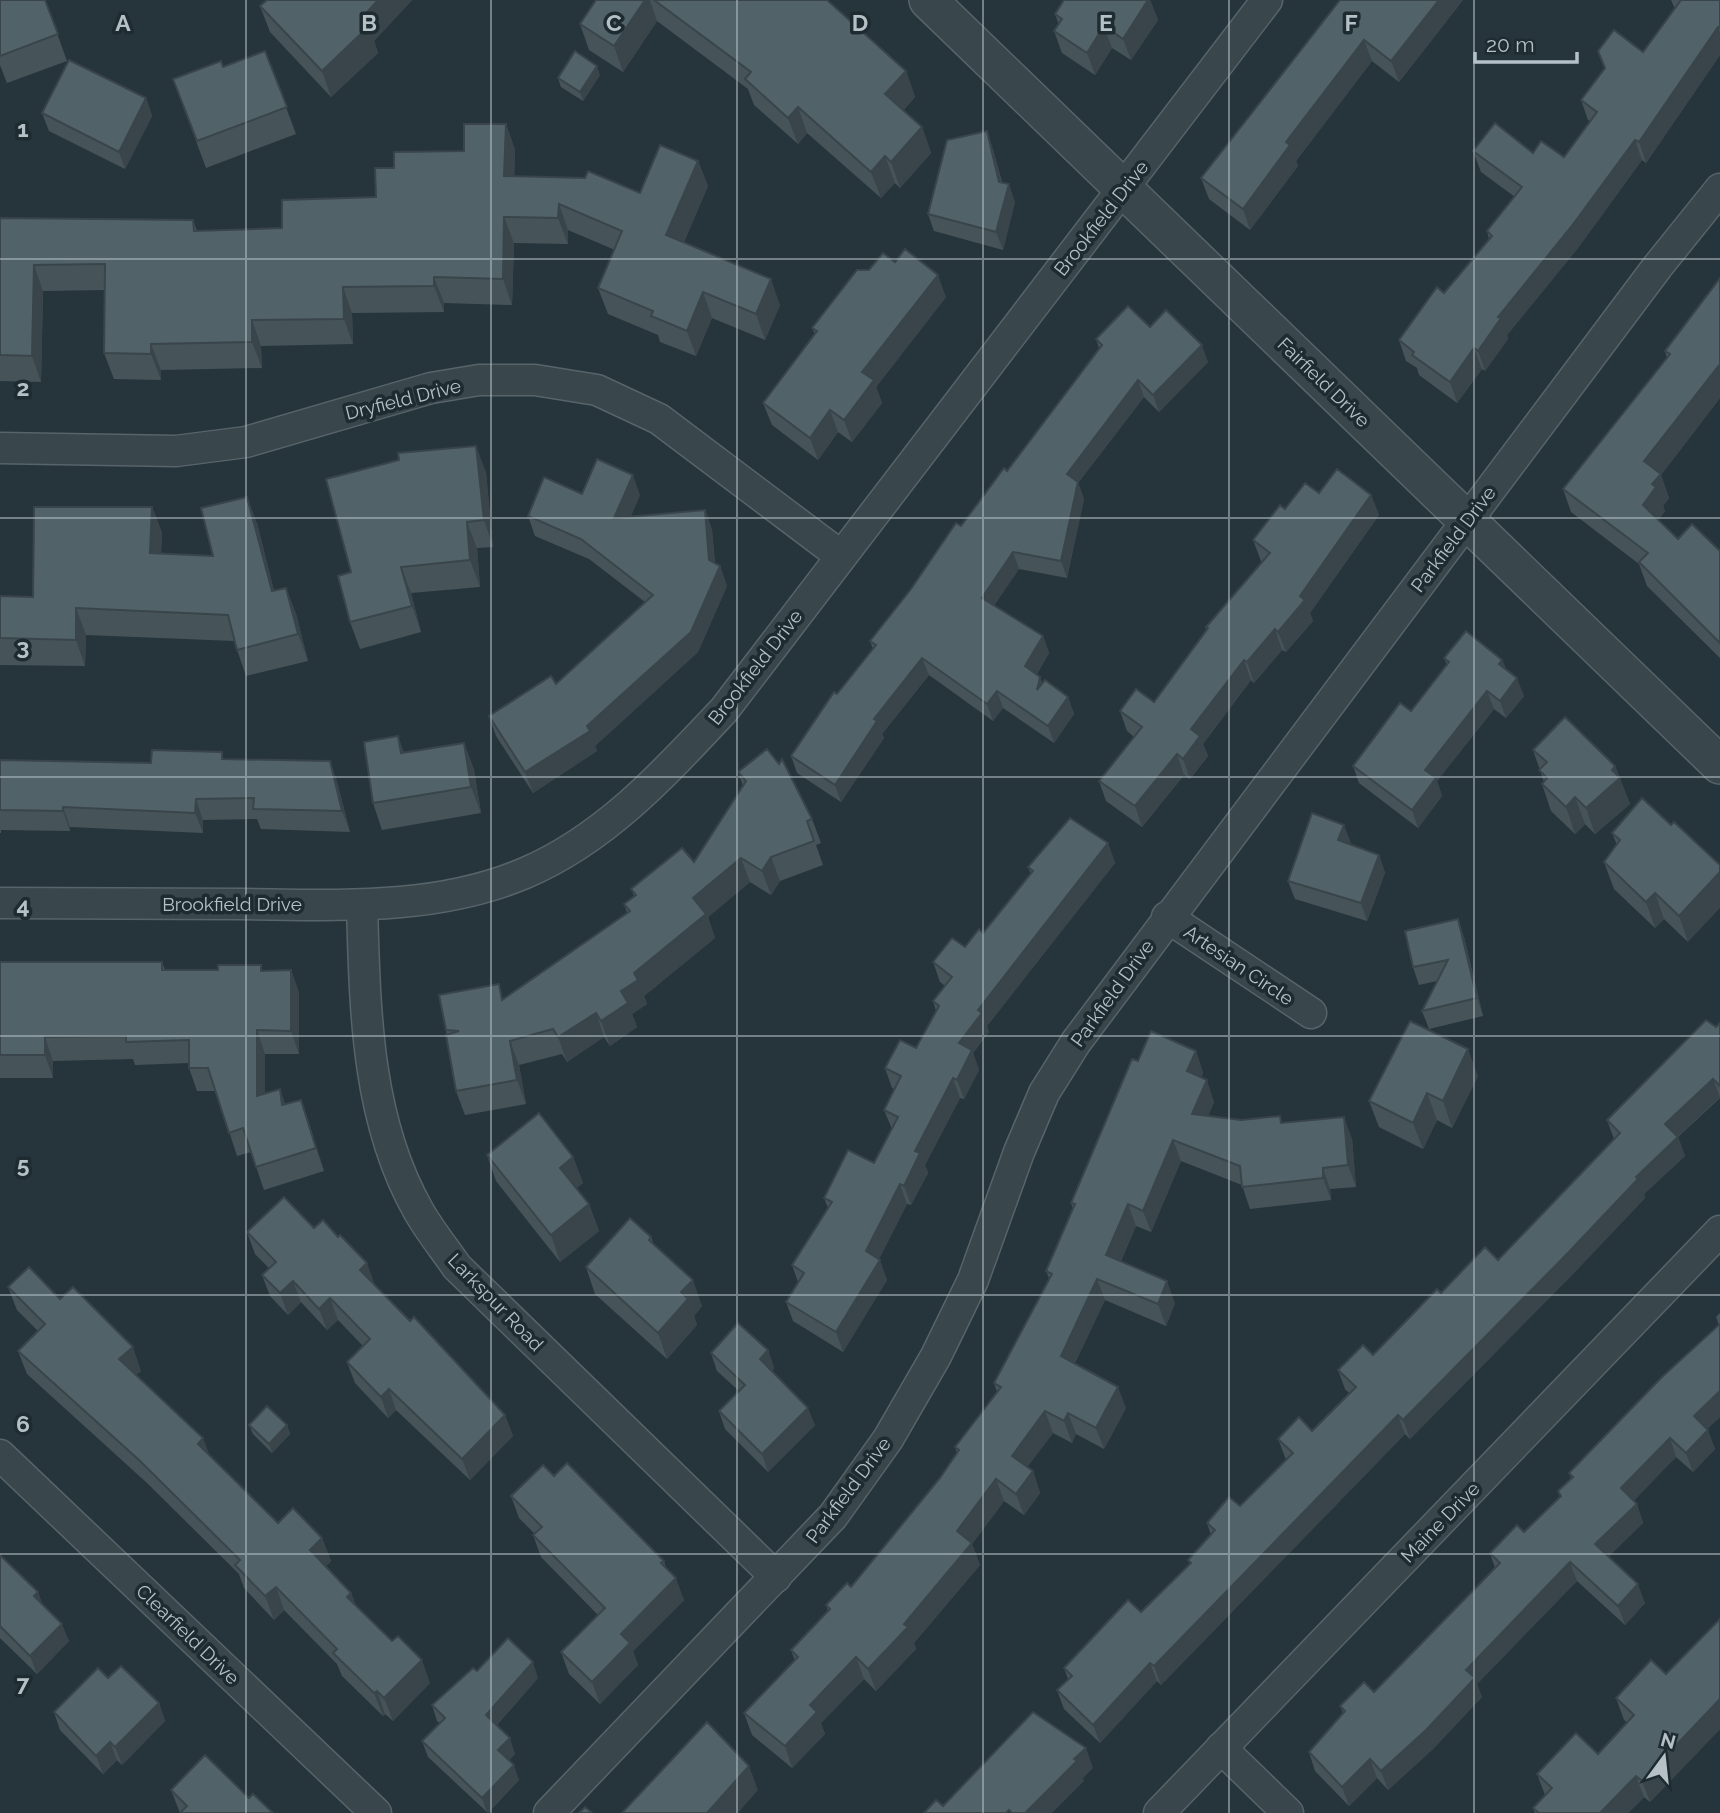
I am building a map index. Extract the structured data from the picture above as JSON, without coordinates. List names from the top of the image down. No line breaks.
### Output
{"streets":{"street":["Brookfield Drive","Fairfield Drive","Dryfield Drive","Parkfield Drive","Artesian Circle","Larkspur Road","Maine Drive","Clearfield Drive"]},"crossings":[["Brookfield Drive","Fairfield Drive"],["Brookfield Drive","Dryfield Drive"],["Brookfield Drive","Larkspur Road"],["Fairfield Drive","Parkfield Drive"],["Parkfield Drive","Artesian Circle"],["Parkfield Drive","Larkspur Road"]],"scale_bar":"20 m","north":"top","grid":{"columns":["A","B","C","D","E","F"],"rows":["1","2","3","4","5","6","7"]}}
